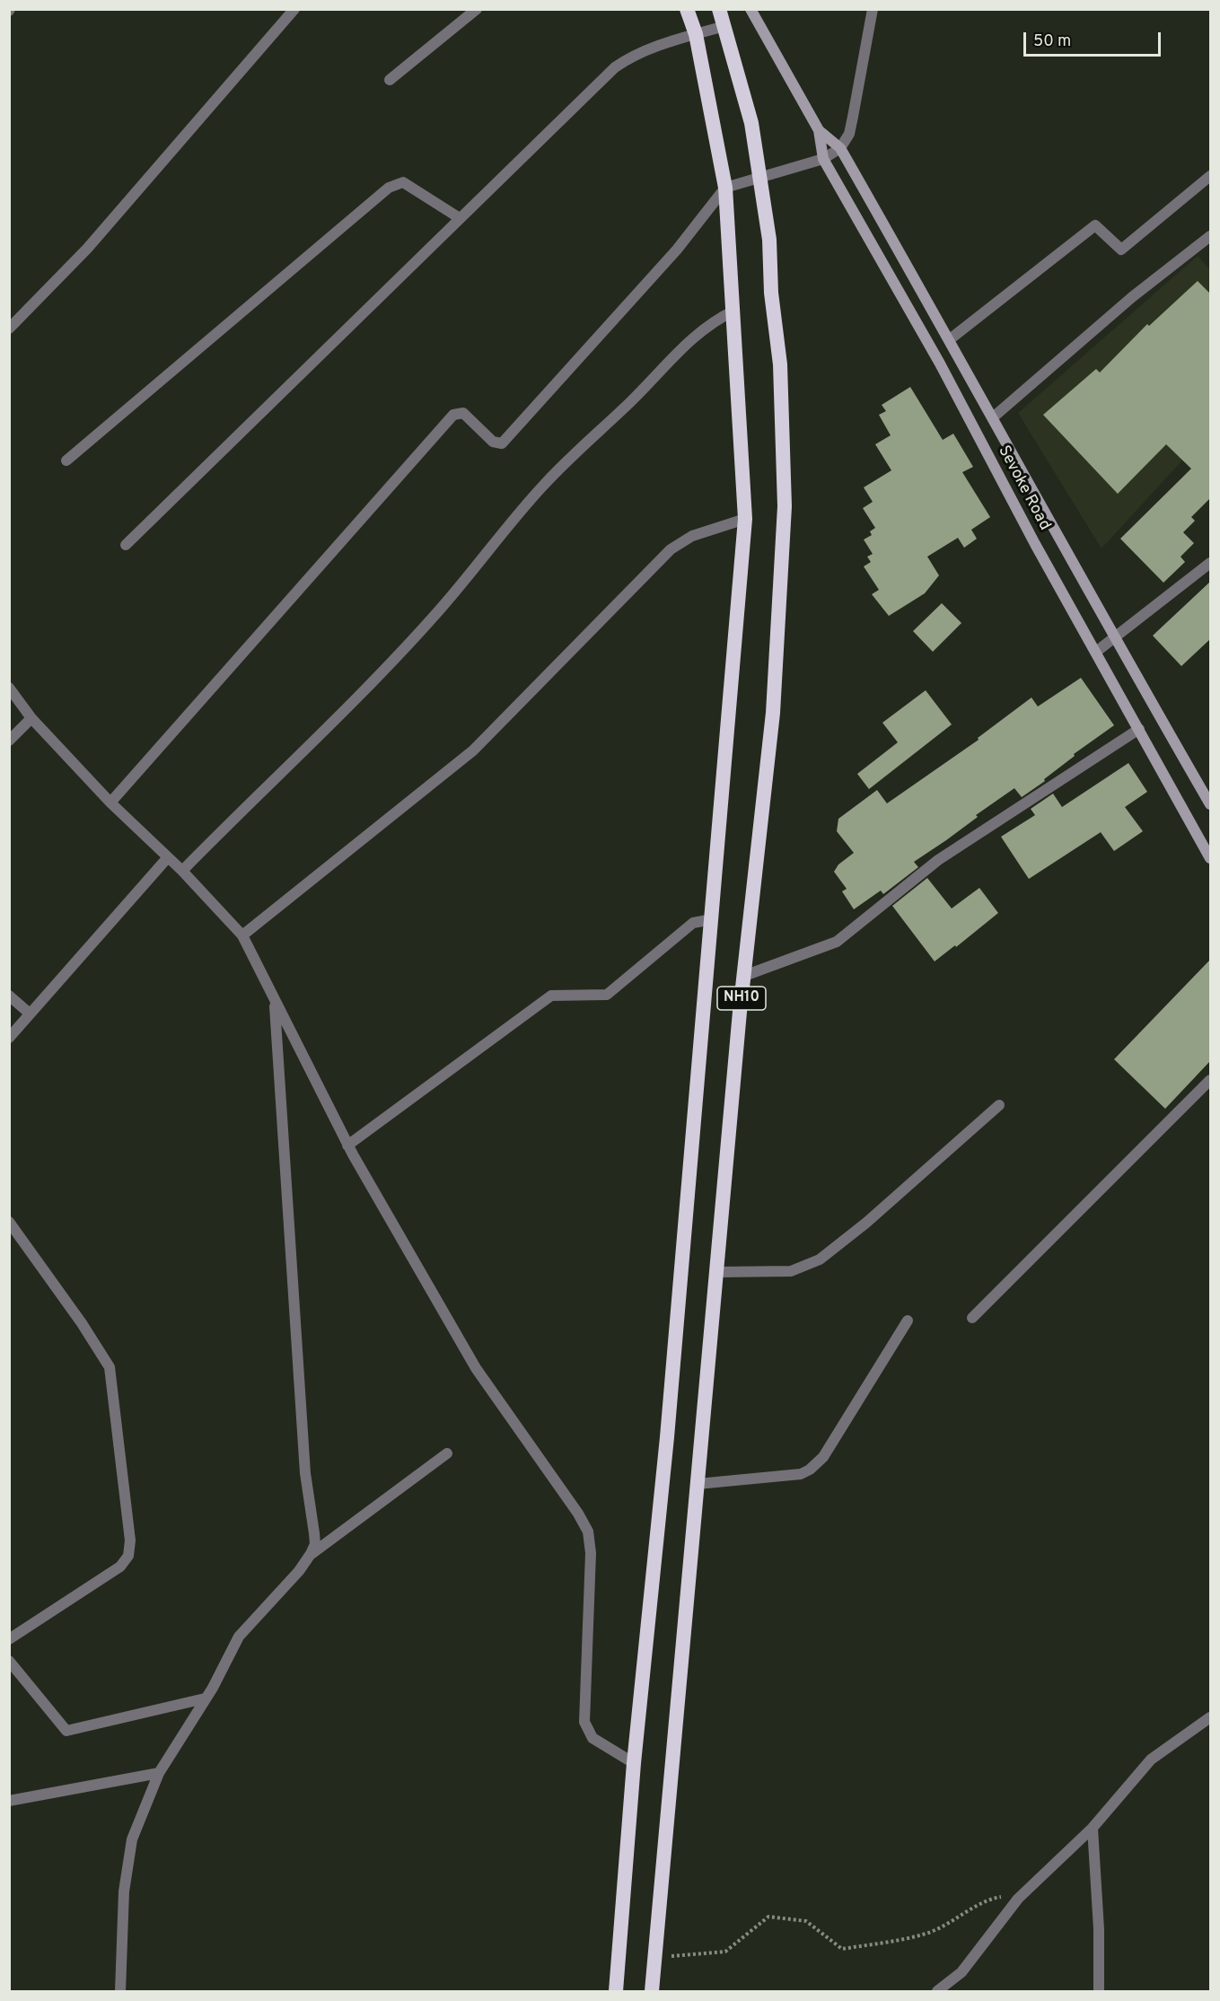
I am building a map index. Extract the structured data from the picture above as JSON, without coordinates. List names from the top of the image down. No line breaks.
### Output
{"streets":{"highway":["NH10"],"main road":["Sevoke Road"]},"scale_bar":"50 m"}
